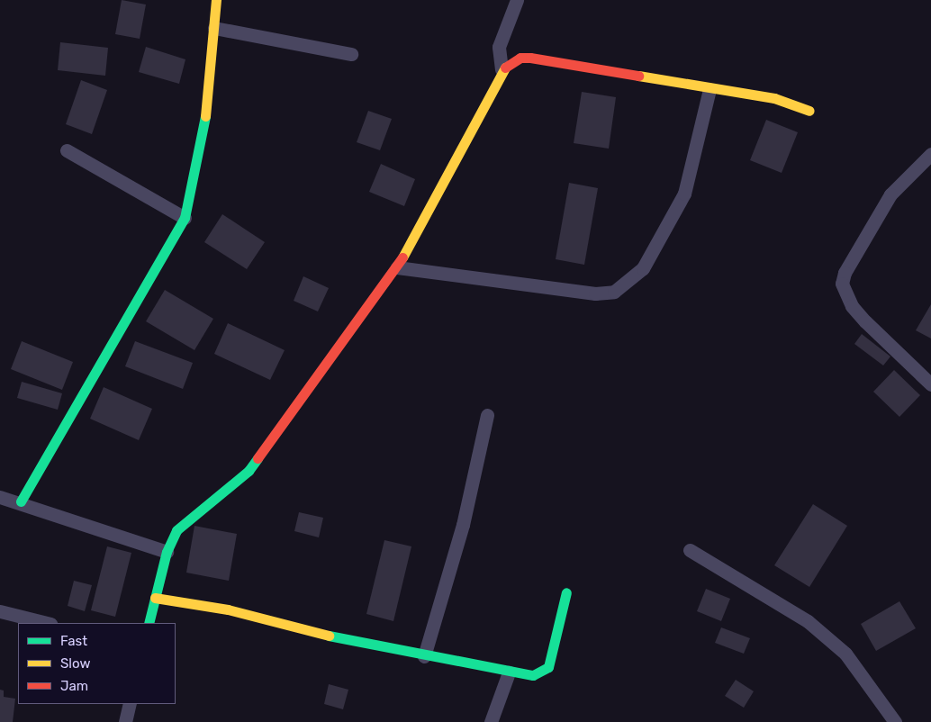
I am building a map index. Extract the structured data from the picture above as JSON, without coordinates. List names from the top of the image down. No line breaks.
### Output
{"legend":["Fast","Slow","Jam"]}
